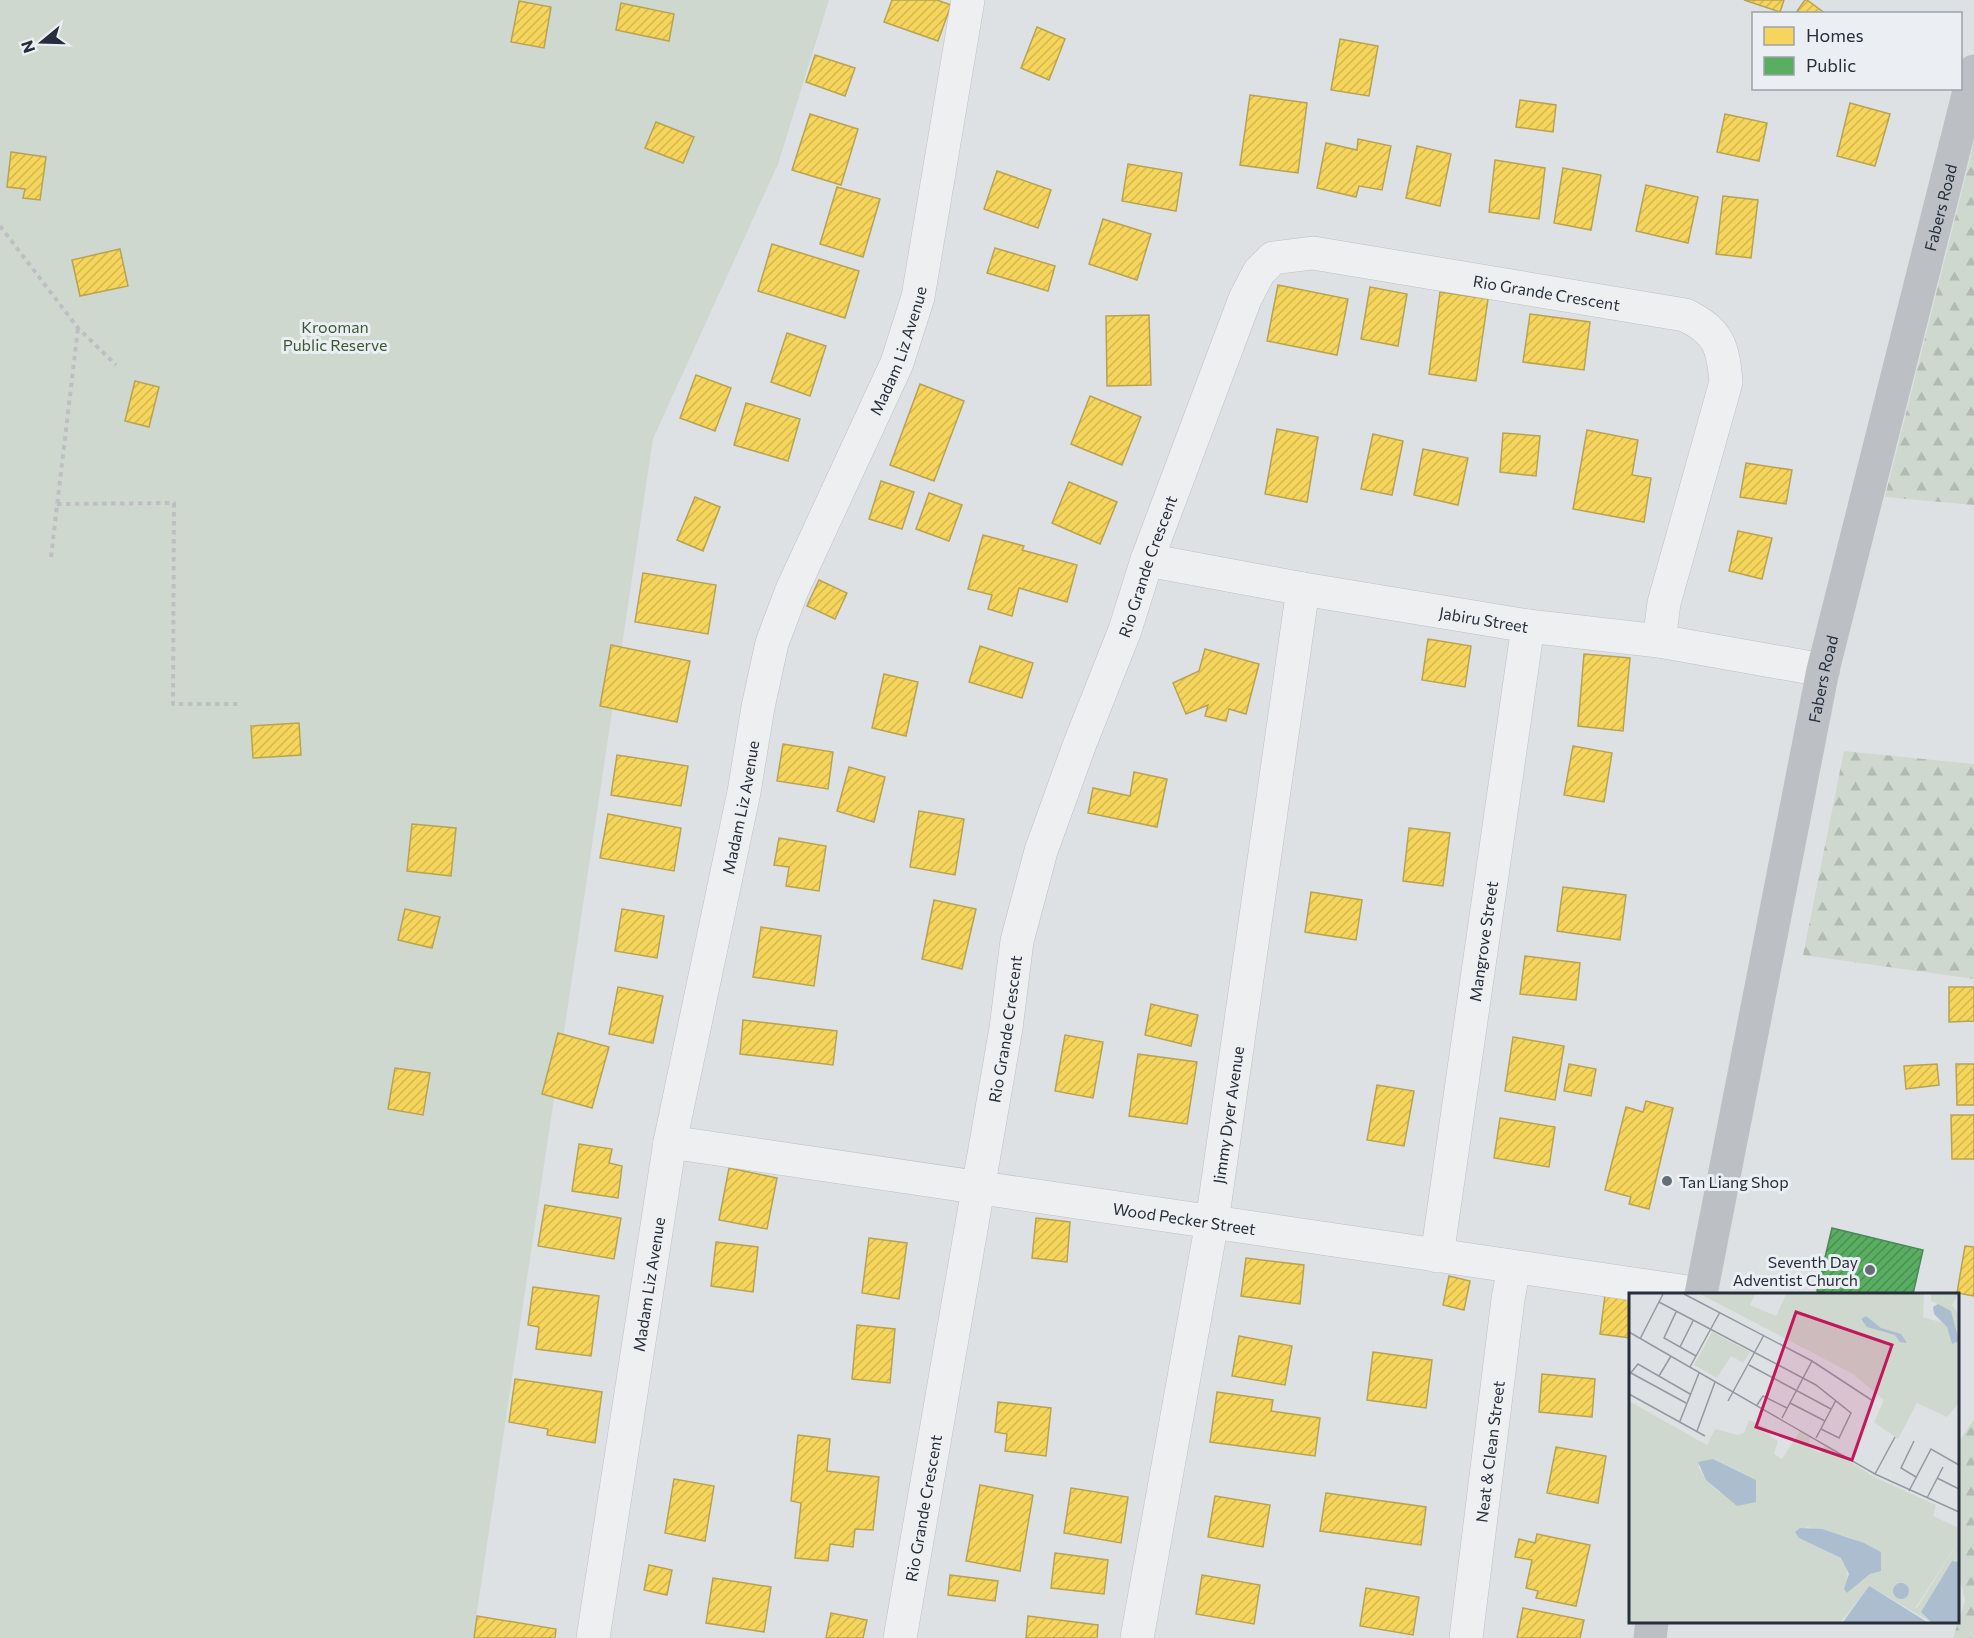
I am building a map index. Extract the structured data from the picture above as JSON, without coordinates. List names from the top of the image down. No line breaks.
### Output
{"streets":{"main road":["Fabers Road"],"street":["Rio Grande Crescent","Madam Liz Avenue","Jabiru Street","Mangrove Street","Jimmy Dyer Avenue","Wood Pecker Street","Neat & Clean Street"]},"crossings":[["Fabers Road","Jabiru Street"],["Rio Grande Crescent","Jabiru Street"],["Rio Grande Crescent","Wood Pecker Street"],["Madam Liz Avenue","Wood Pecker Street"],["Jabiru Street","Mangrove Street"],["Jabiru Street","Jimmy Dyer Avenue"],["Mangrove Street","Wood Pecker Street"],["Jimmy Dyer Avenue","Wood Pecker Street"],["Wood Pecker Street","Neat & Clean Street"]],"parks":["Krooman Public Reserve"],"places":["Tan Liang Shop","Seventh Day Adventist Church"],"legend":["Homes","Public"],"north":"left"}
